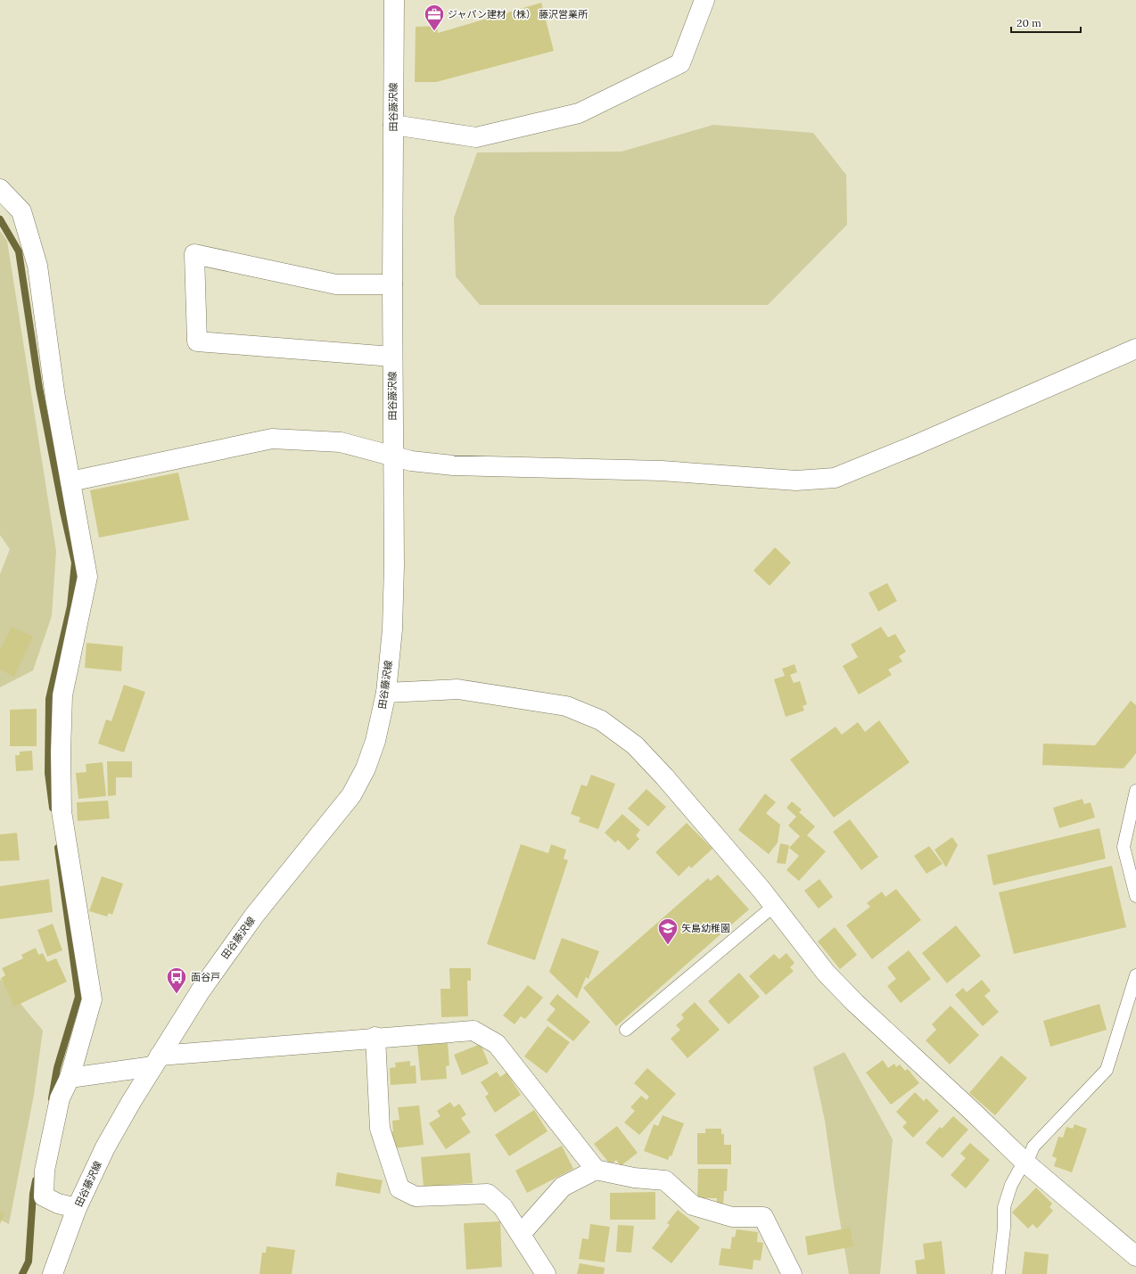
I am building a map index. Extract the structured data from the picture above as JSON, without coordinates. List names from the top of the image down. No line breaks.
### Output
{"streets":{"street":["田谷藤沢線"]},"places":{"office":["ジャパン建材（株） 藤沢営業所"],"school or university":["矢島幼稚園"],"bus stop":["面谷戸"]},"scale_bar":"20 m"}
